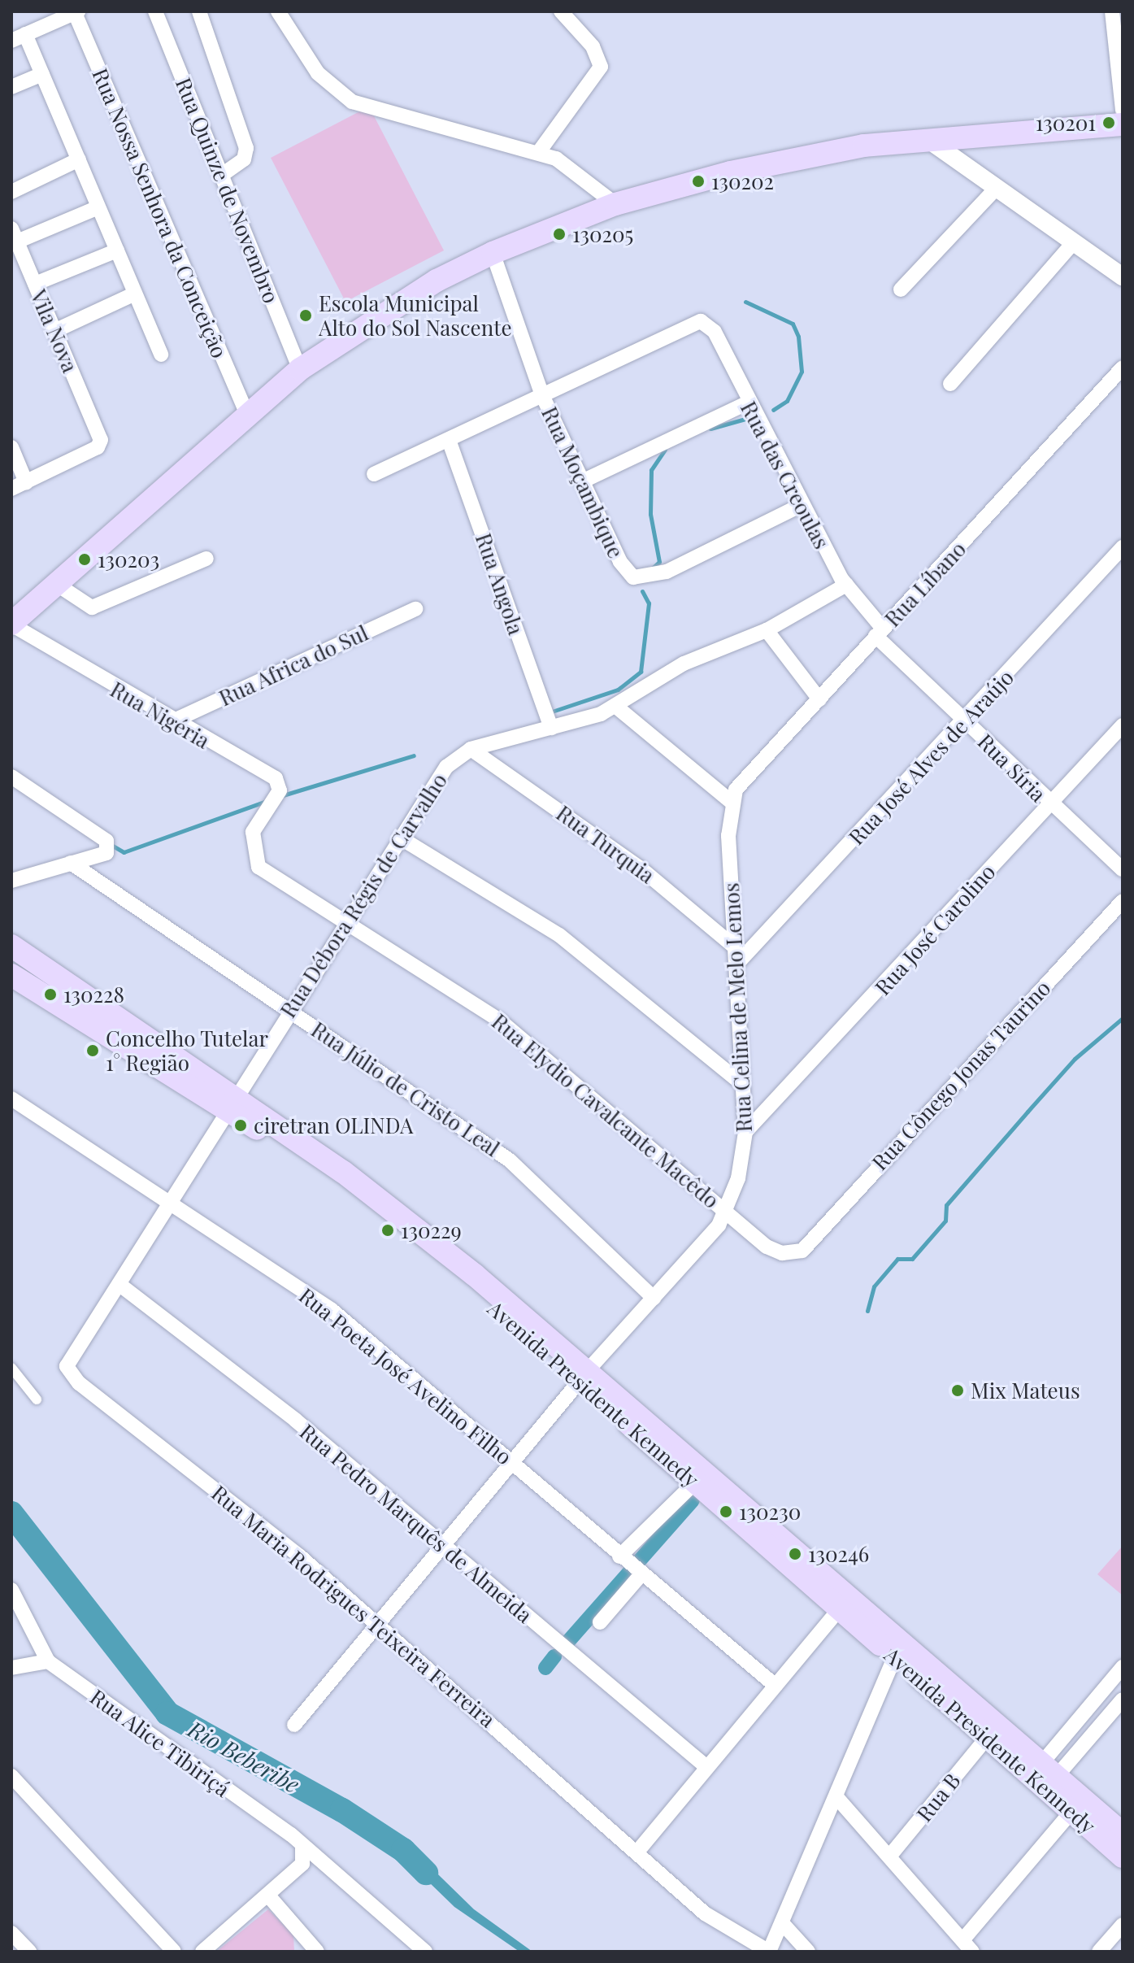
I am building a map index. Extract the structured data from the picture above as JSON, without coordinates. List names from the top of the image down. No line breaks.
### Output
{"streets":{"main road":["Avenida Presidente Kennedy"],"street":["Rua Quinze de Novembro","Rua Nossa Senhora da Conceição","Vila Nova","Rua das Creoulas","Rua Moçambique","Rua Angola","Rua Líbano","Rua Africa do Sul","Rua Nigéria","Rua José Alves de Araújo","Rua Síria","Rua Turquia","Rua Débora Régis de Carvalho","Rua José Carolino","Rua Celina de Melo Lemos","Rua Cônego Jonas Taurino","Rua Júlio de Cristo Leal","Rua Elydio Cavalcante Macêdo","Rua Poeta José Avelino Filho","Rua Pedro Marquês de Almeida","Rua Maria Rodrigues Teixeira Ferreira","Rua Alice Tibiriçá","Rua B"]},"crossings":[["Rua das Creoulas","Rua Moçambique"],["Rua das Creoulas","Rua Líbano"],["Rua das Creoulas","Rua Síria"],["Rua das Creoulas","Rua Débora Régis de Carvalho"],["Rua Angola","Rua Débora Régis de Carvalho"],["Rua Líbano","Rua Síria"],["Rua Líbano","Rua Celina de Melo Lemos"],["Rua Africa do Sul","Rua Nigéria"],["Rua Nigéria","Rua Elydio Cavalcante Macêdo"],["Rua José Alves de Araújo","Rua Síria"],["Rua José Alves de Araújo","Rua Celina de Melo Lemos"],["Rua Síria","Rua José Carolino"],["Rua Turquia","Rua Débora Régis de Carvalho"],["Rua Turquia","Rua Celina de Melo Lemos"],["Rua Débora Régis de Carvalho","Rua Júlio de Cristo Leal"],["Rua Débora Régis de Carvalho","Rua Elydio Cavalcante Macêdo"],["Rua Débora Régis de Carvalho","Rua Poeta José Avelino Filho"],["Rua Débora Régis de Carvalho","Avenida Presidente Kennedy"],["Rua Débora Régis de Carvalho","Rua Pedro Marquês de Almeida"],["Rua Débora Régis de Carvalho","Rua Maria Rodrigues Teixeira Ferreira"],["Rua José Carolino","Rua Celina de Melo Lemos"],["Rua Celina de Melo Lemos","Rua Elydio Cavalcante Macêdo"],["Rua Cônego Jonas Taurino","Rua Elydio Cavalcante Macêdo"],["Avenida Presidente Kennedy","Rua B"]],"water":["Rio Beberibe"],"places":["130201","130202","130205","Escola Municipal Alto do Sol Nascente","130203","130228","Concelho Tutelar 1° Região","ciretran OLINDA","130229","Mix Mateus","130230","130246"]}
